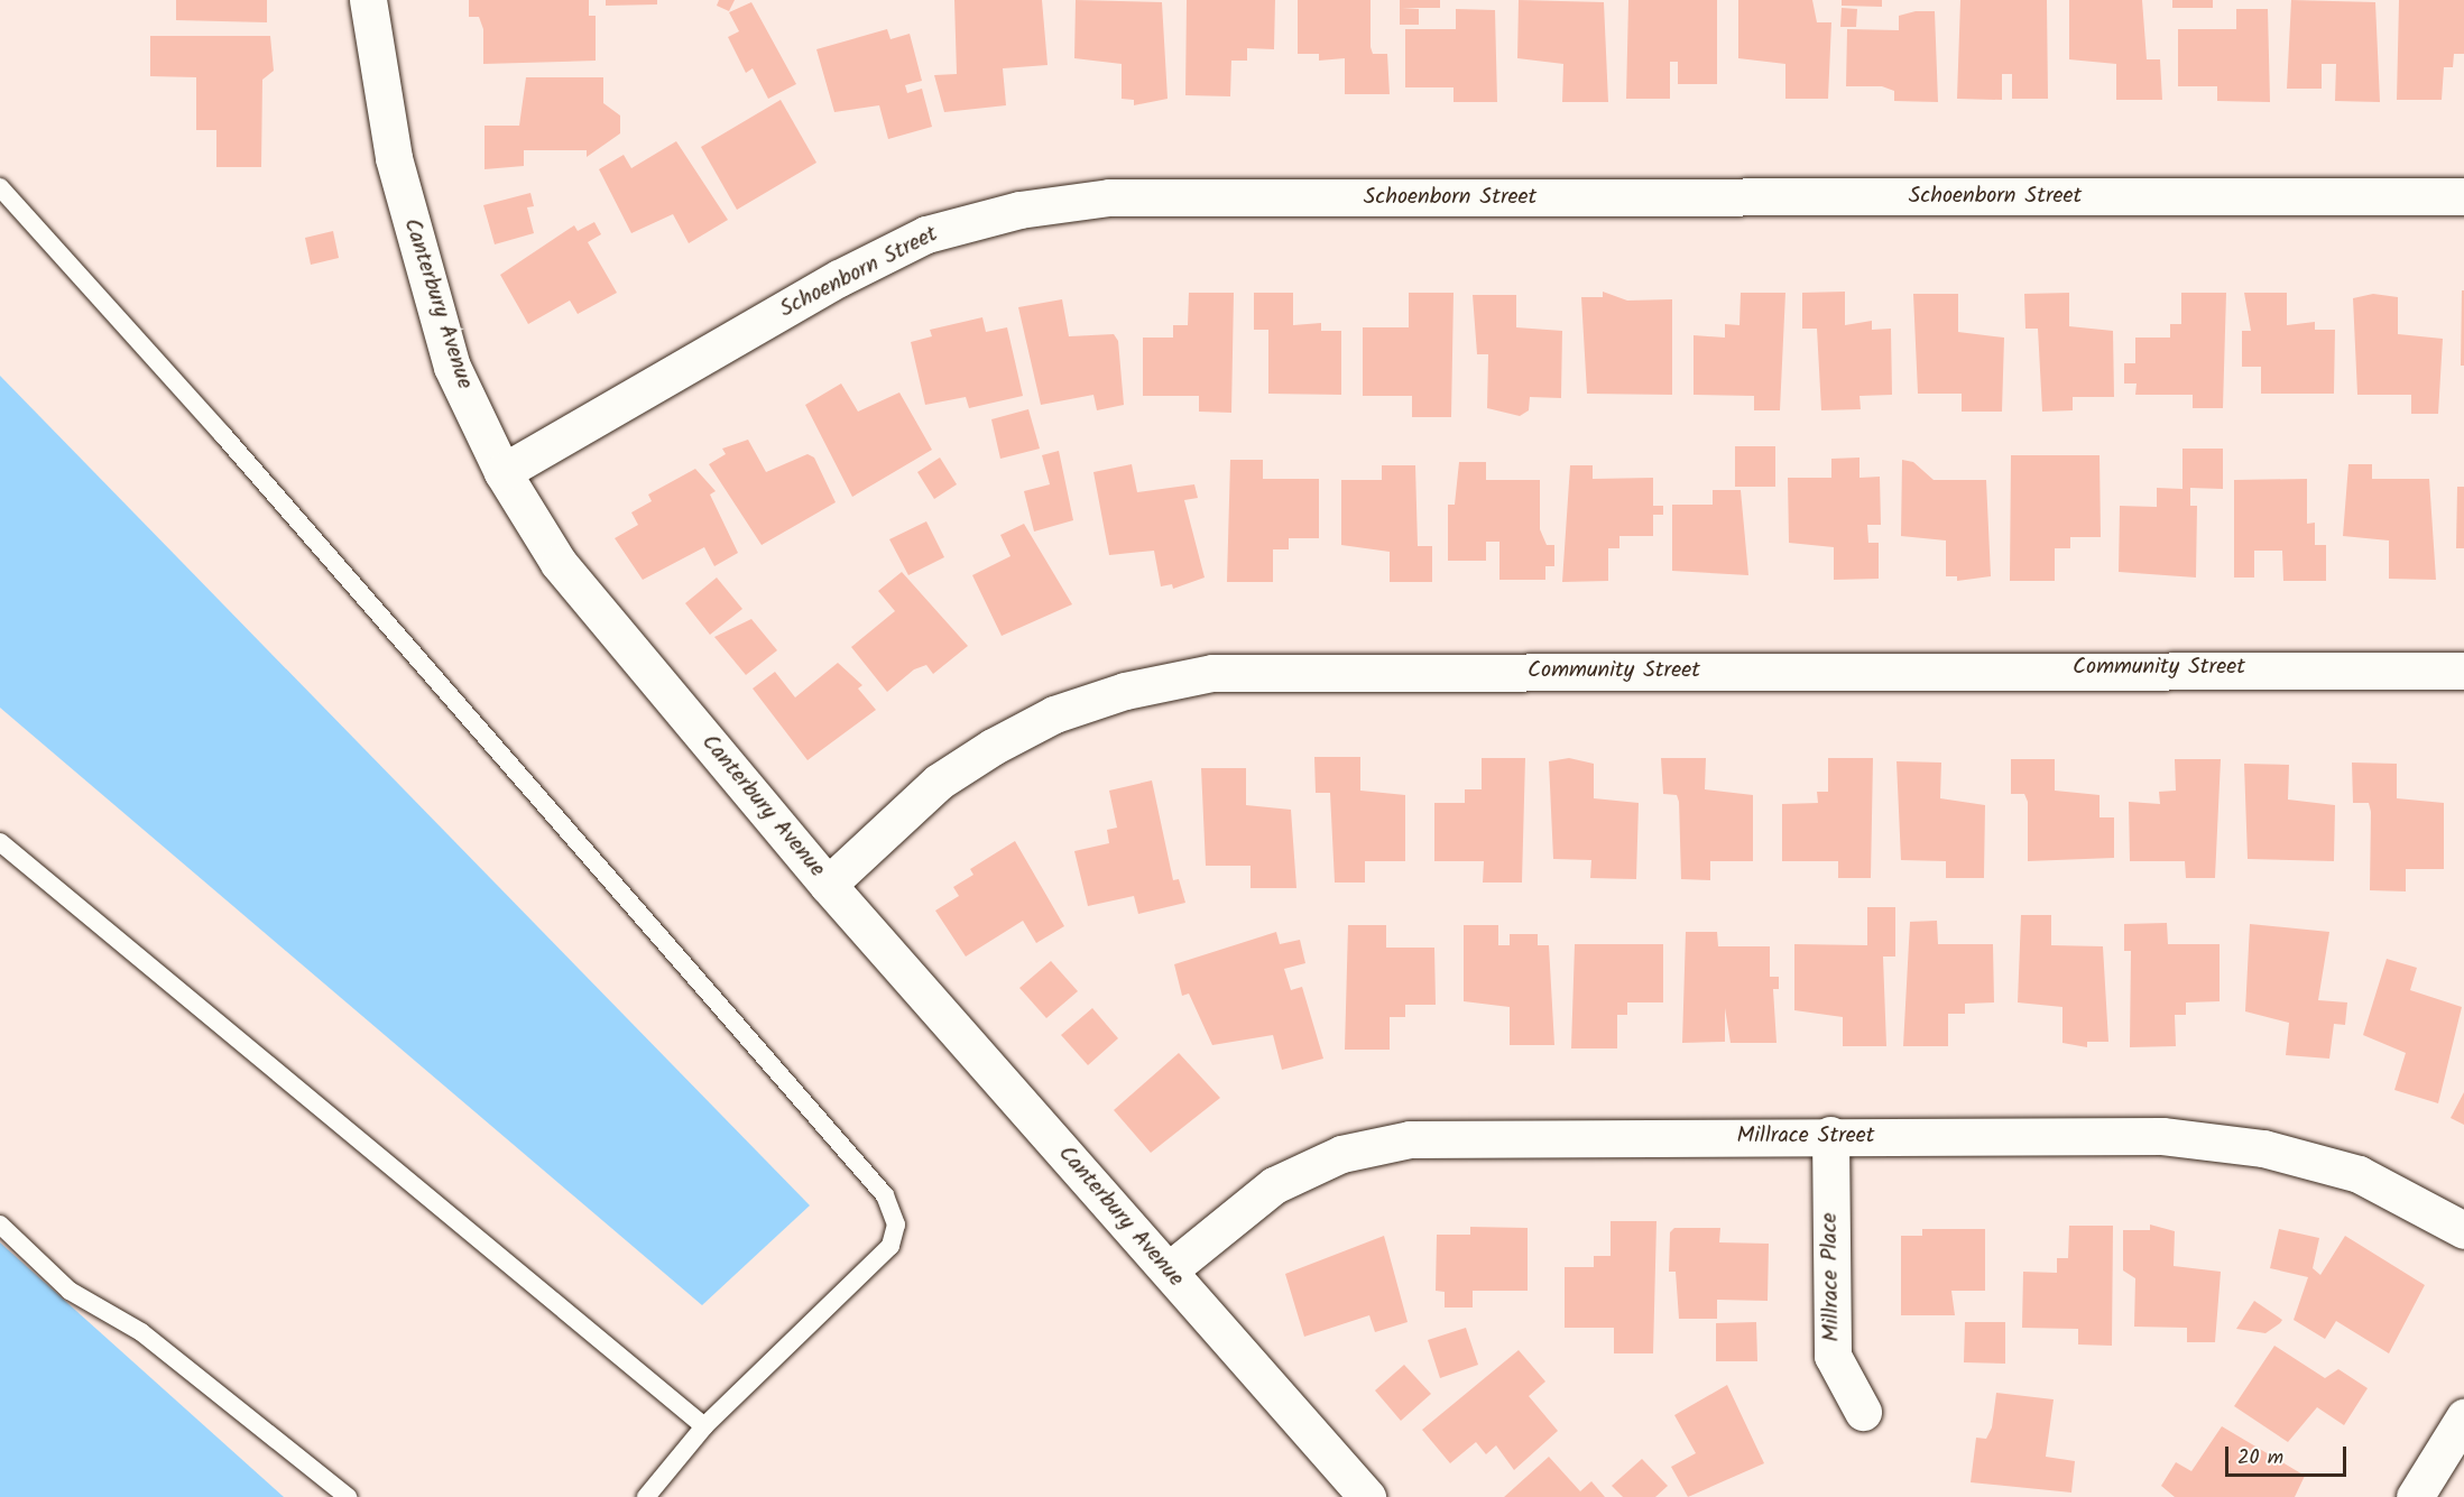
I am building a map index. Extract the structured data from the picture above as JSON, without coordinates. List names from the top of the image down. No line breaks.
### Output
{"streets":{"street":["Schoenborn Street","Canterbury Avenue","Community Street","Millrace Street","Millrace Place"]},"crossings":[["Schoenborn Street","Canterbury Avenue"],["Canterbury Avenue","Community Street"],["Canterbury Avenue","Millrace Street"],["Millrace Street","Millrace Place"]],"scale_bar":"20 m"}
